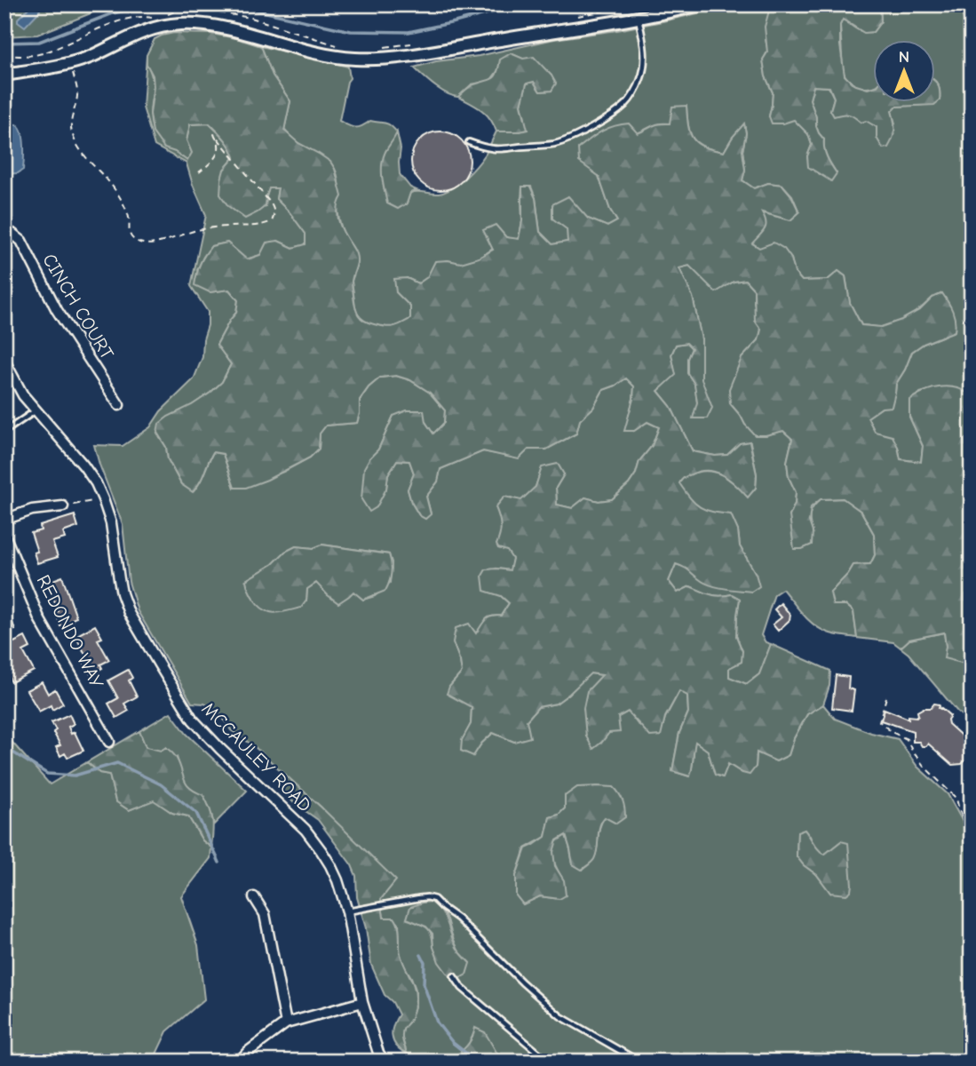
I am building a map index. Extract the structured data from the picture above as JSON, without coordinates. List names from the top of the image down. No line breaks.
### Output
{"streets":{"street":["CINCH COURT","REDONDO WAY","MCCAULEY ROAD"]},"north":"top"}
